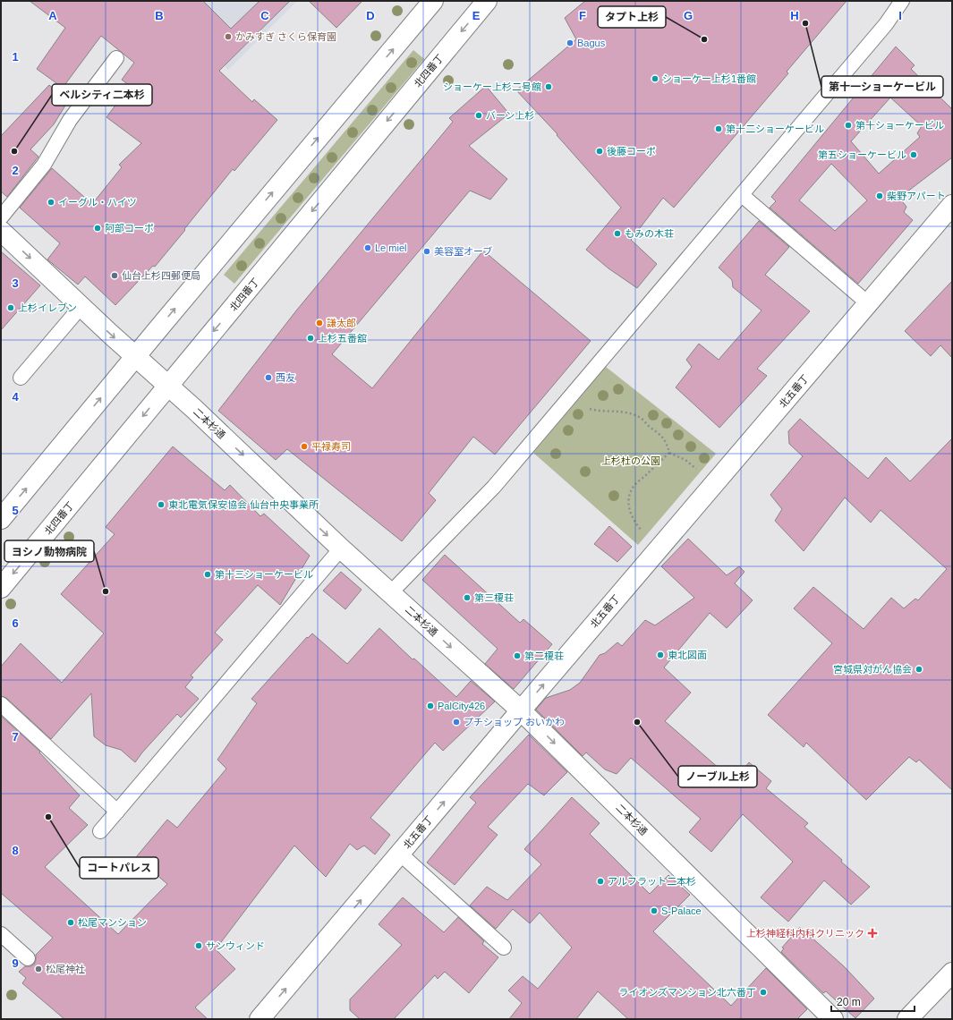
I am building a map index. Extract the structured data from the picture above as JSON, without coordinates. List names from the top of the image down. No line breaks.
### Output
{"streets":{"street":["北四番丁","北五番丁","二本杉通"]},"crossings":[["北四番丁","二本杉通"],["北五番丁","二本杉通"]],"one_way":["北五番丁","二本杉通"],"parks":["上杉杜の公園"],"places":{"other":["第十一ショーケービル","かみすぎ さくら保育園","タプト上杉","Bagus","ショーケー上杉1番館","ショーケー上杉二号館","バーン上杉","第十ショーケービル","第十二ショーケービル","ベルシティ二本杉","後藤コーポ","第五ショーケービル","柴野アパート","イーグル・ハイツ","阿部コーポ","もみの木荘","Le miel","美容室オーブ","仙台上杉四郵便局","上杉イレブン","謙太郎","上杉五番舘","西友","平禄寿司","東北電気保安協会 仙台中央事業所","第十三ショーケービル","ヨシノ動物病院","第三榎荘","東北図面","第二榎荘","宮城県対がん協会","PalCity426","プチショップ おいかわ","ノーブル上杉","コートパレス","アルフラット二本杉","S-Palace","松尾マンション","サンウィンド","松尾神社","ライオンズマンション北六番丁"],"health":["上杉神経科内科クリニック"]},"scale_bar":"20 m","grid":{"columns":["A","B","C","D","E","F","G","H","I"],"rows":["1","2","3","4","5","6","7","8","9"]}}
